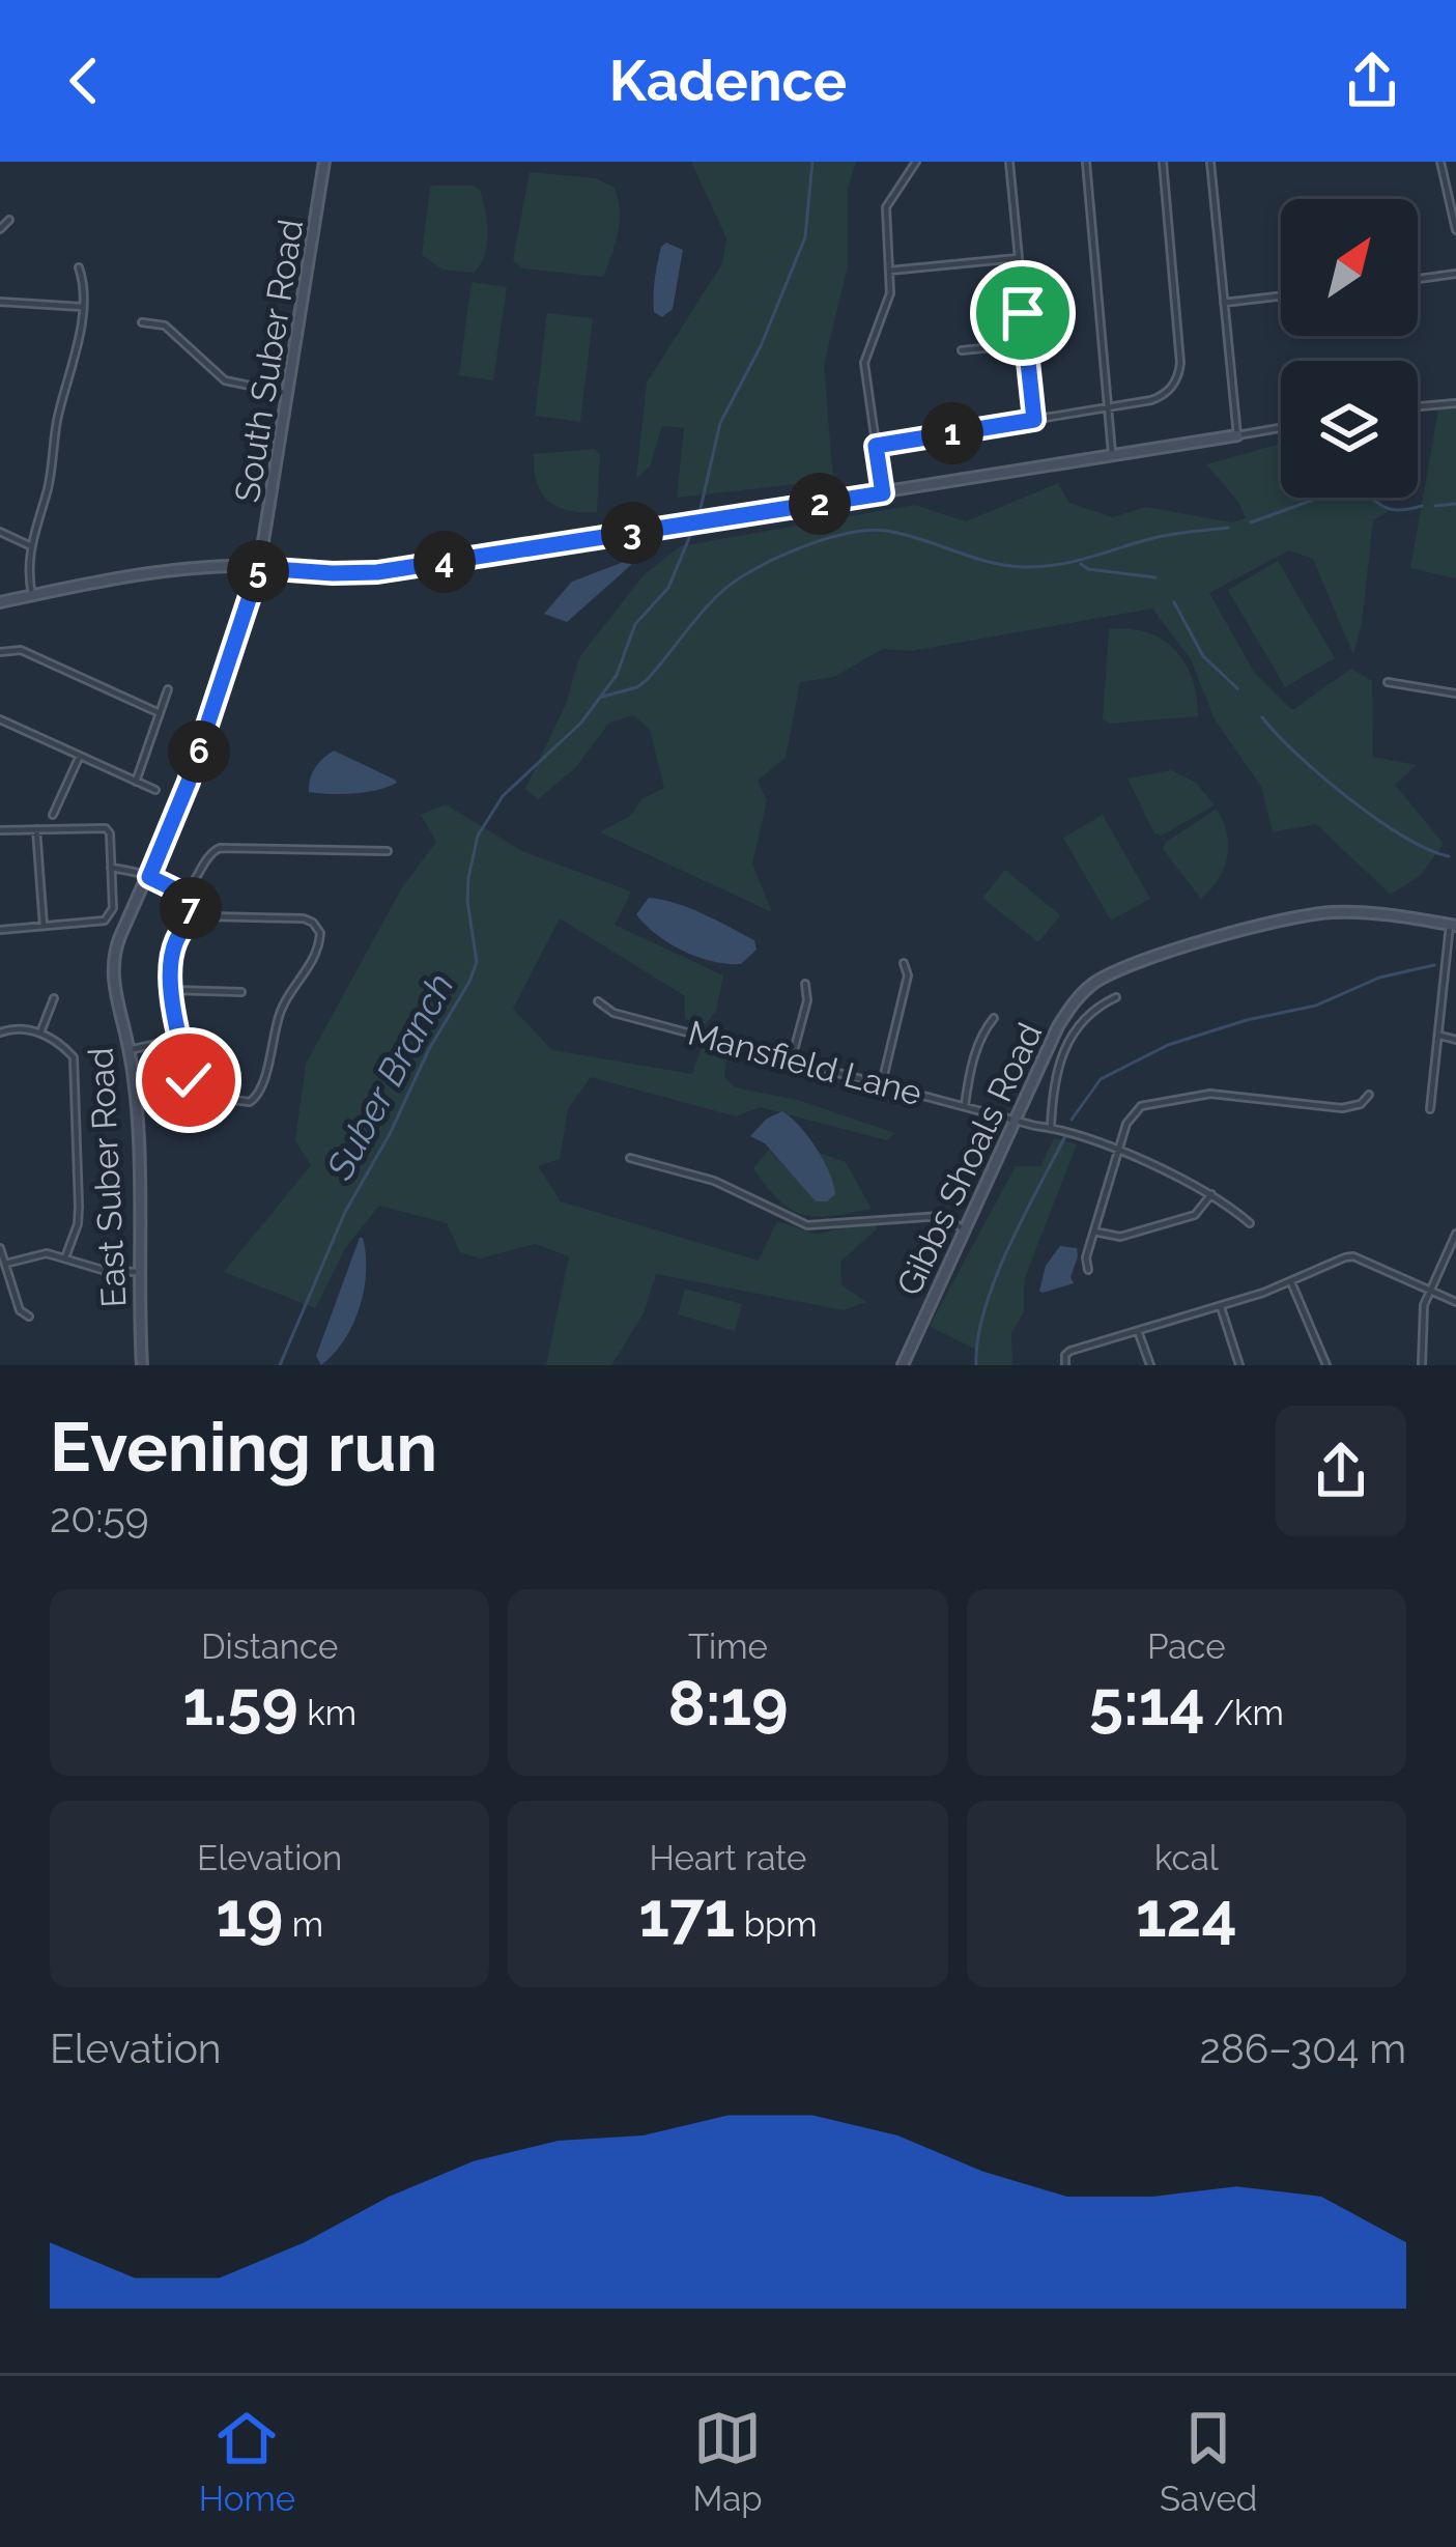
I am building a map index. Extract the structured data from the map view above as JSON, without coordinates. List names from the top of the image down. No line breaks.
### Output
{"streets":{"street":["South Suber Road","Mansfield Lane","Gibbs Shoals Road","East Suber Road"]},"crossings":[["South Suber Road","East Suber Road"],["Mansfield Lane","Gibbs Shoals Road"]],"water":["Suber Branch"],"north":"top right","page":{"header":"Kadence","pins":["1","2","3","4","5","6","7"],"heading":["Evening run","20:59"],"stats":[["Distance","1.59 km"],["Time","8:19"],["Pace","5:14 /km"],["Elevation","19 m"],["Heart rate","171 bpm"],["kcal","124"]],"chart":["Elevation","286–304 m"],"tabs":["Home","Map","Saved"]}}
